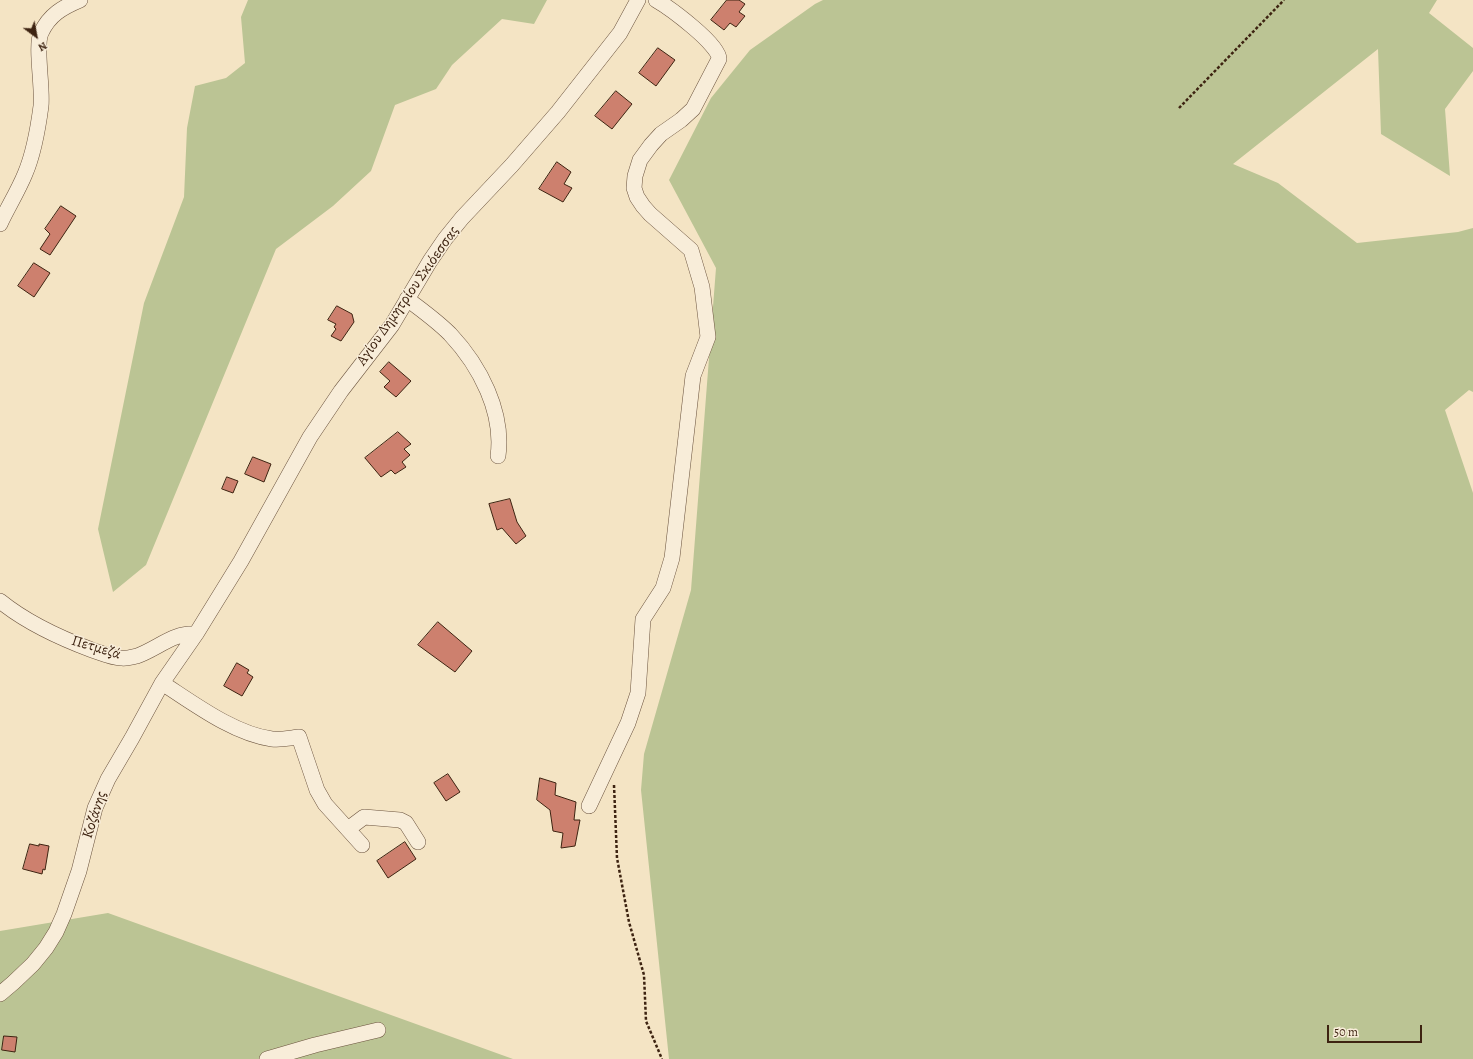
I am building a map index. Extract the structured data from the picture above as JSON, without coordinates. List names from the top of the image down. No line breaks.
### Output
{"streets":{"street":["Αγίου Δημητρίου Σκιόεσσας","Πετμεζά","Κοζάνης"]},"crossings":[["Αγίου Δημητρίου Σκιόεσσας","Πετμεζά"],["Αγίου Δημητρίου Σκιόεσσας","Κοζάνης"],["Πετμεζά","Κοζάνης"]],"scale_bar":"50 m","north":"bottom right"}
